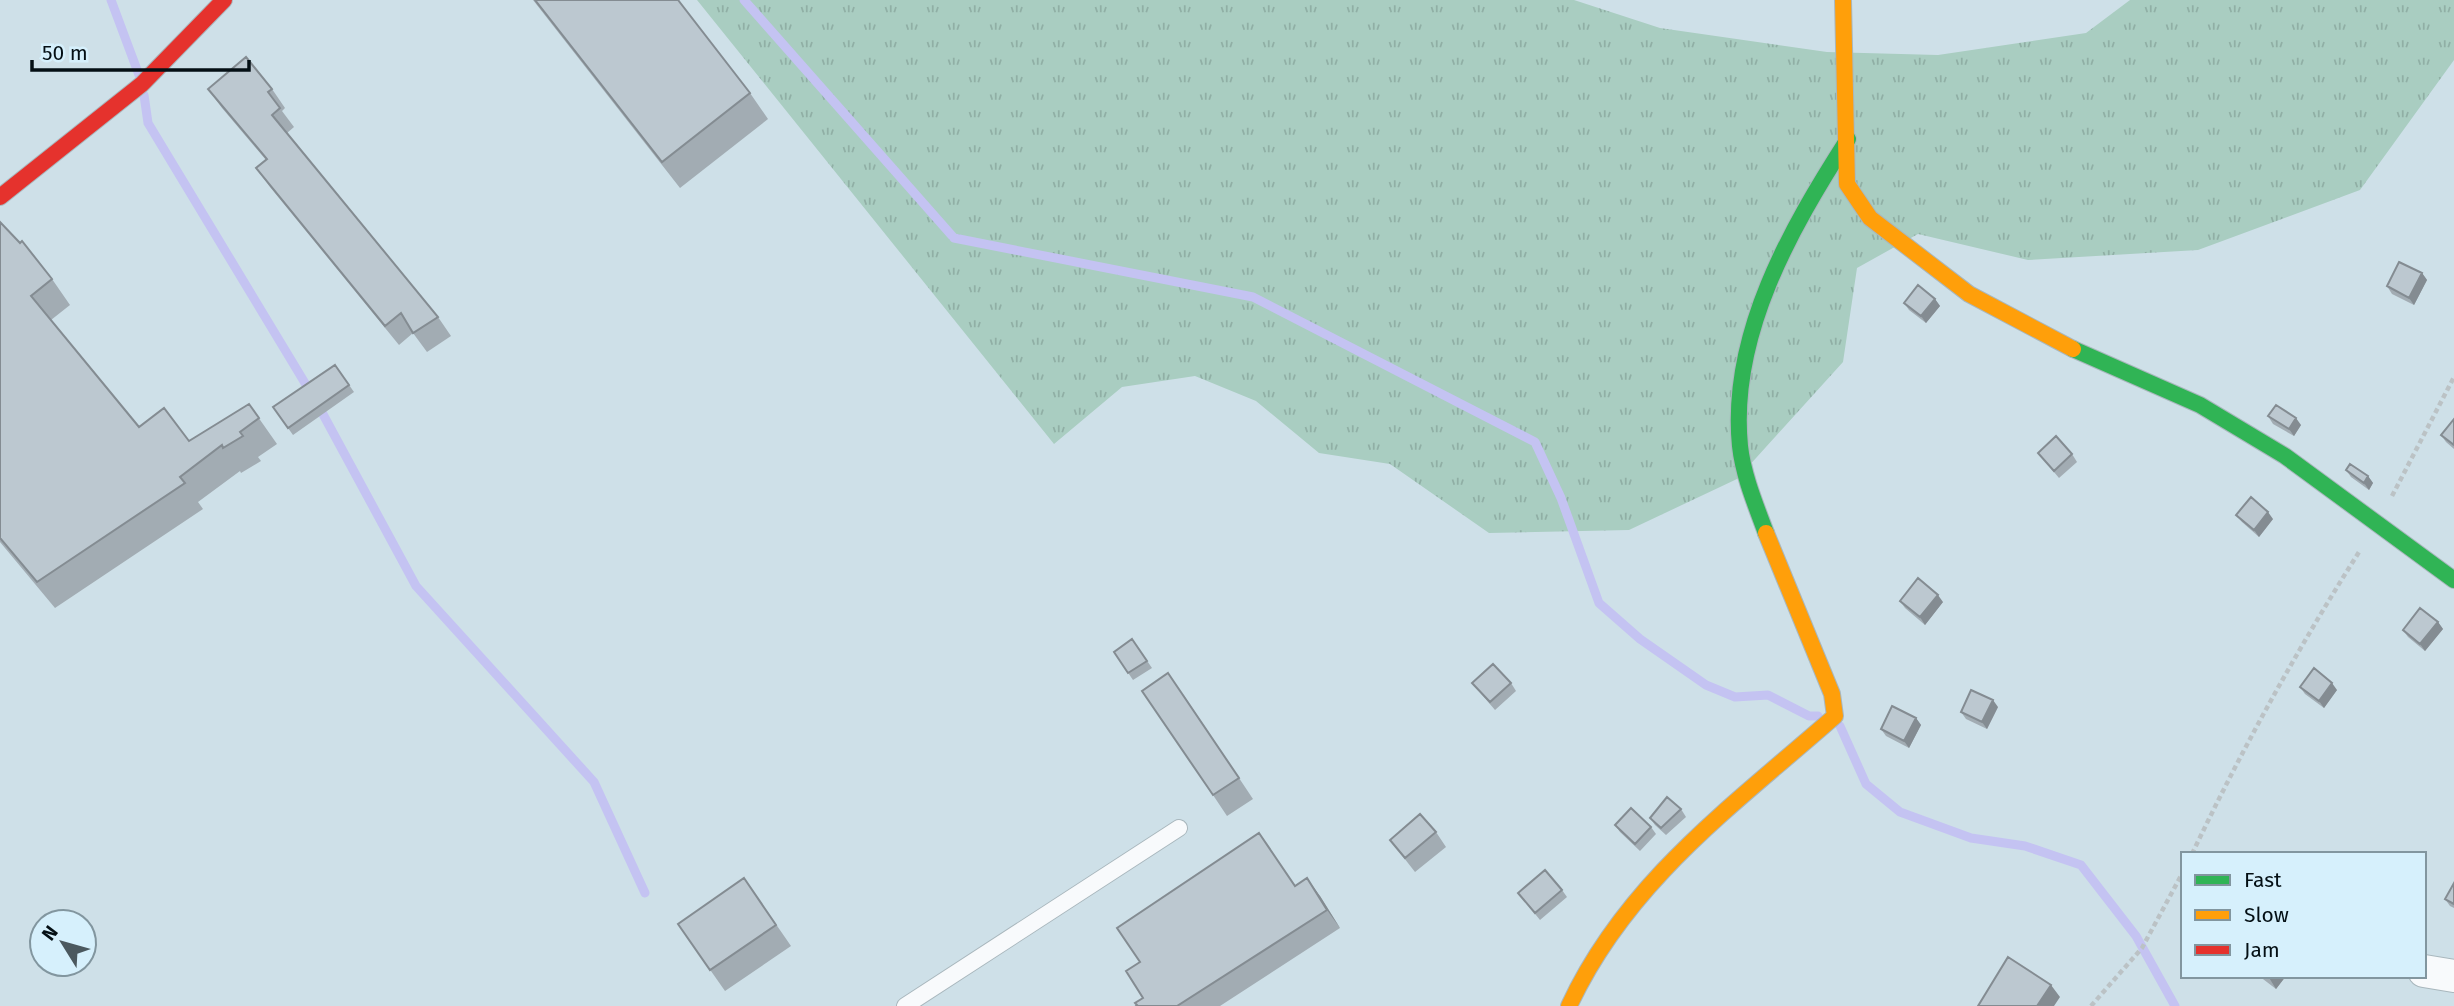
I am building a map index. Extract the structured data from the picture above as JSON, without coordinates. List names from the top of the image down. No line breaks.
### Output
{"legend":["Fast","Slow","Jam"],"scale_bar":"50 m","north":"top left"}
